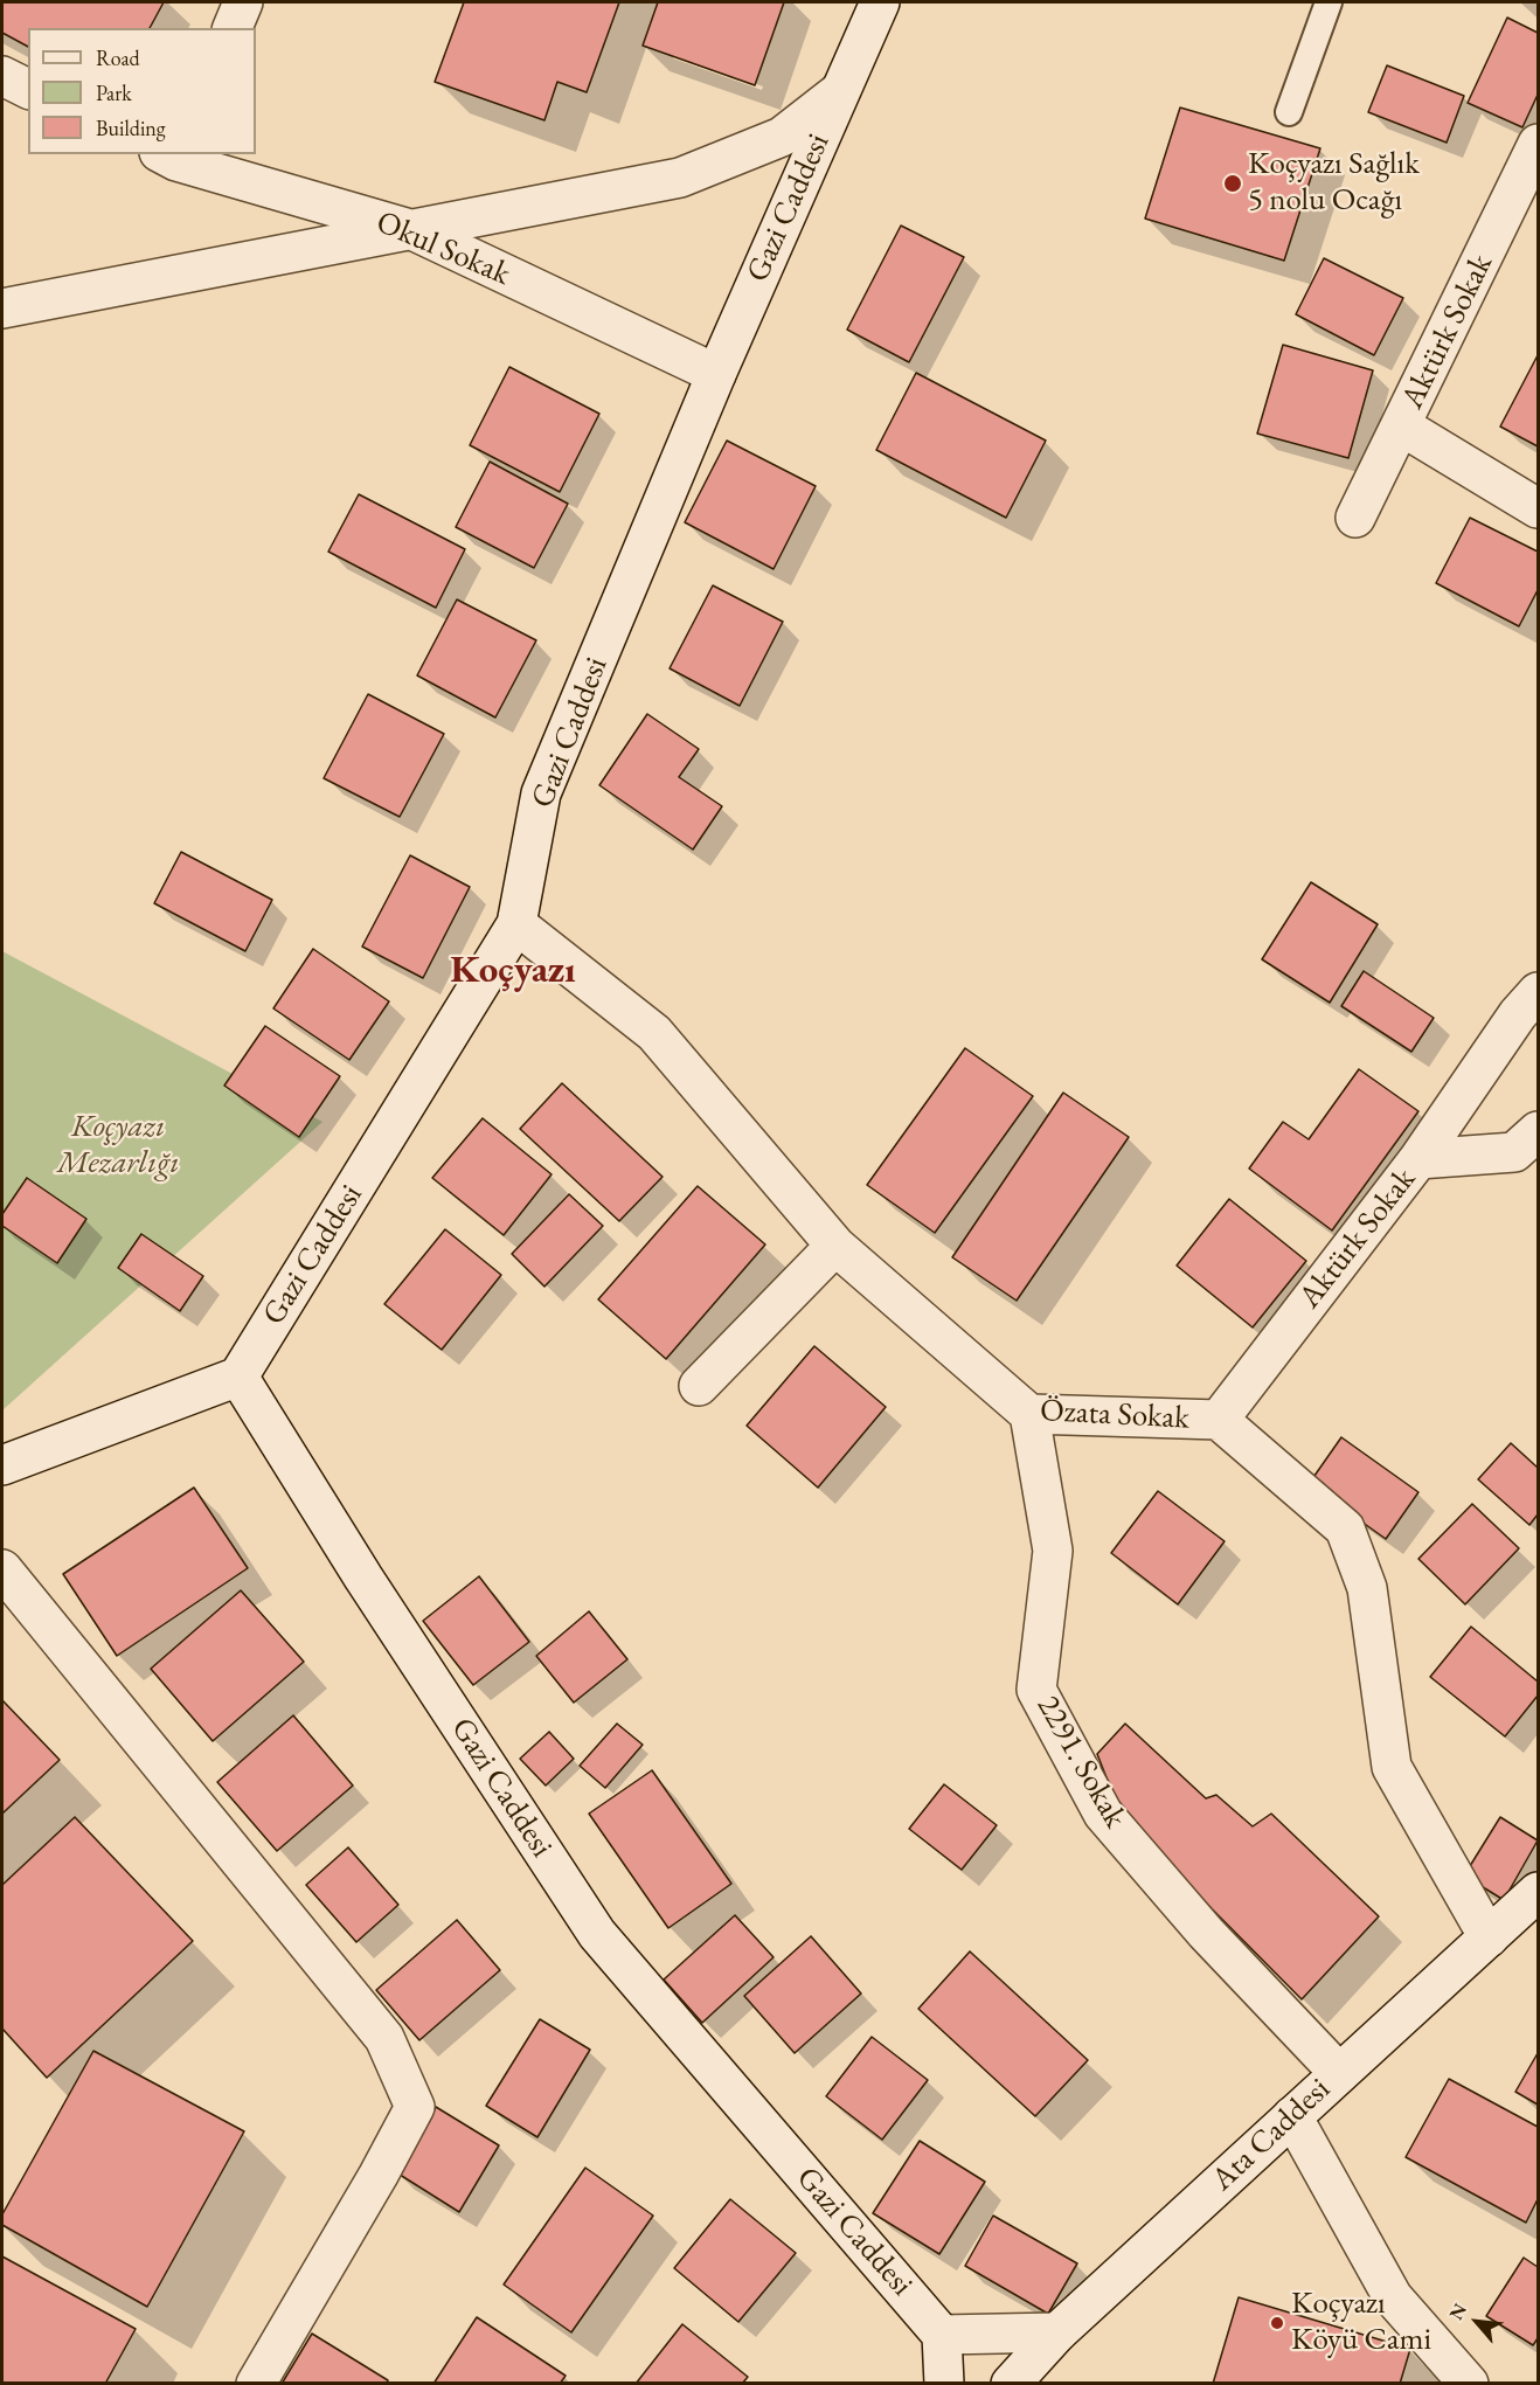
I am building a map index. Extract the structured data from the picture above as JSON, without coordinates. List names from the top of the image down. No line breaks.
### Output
{"streets":{"street":["Gazi Caddesi","Okul Sokak","Aktürk Sokak","Özata Sokak","2291. Sokak","Ata Caddesi"]},"crossings":[["Gazi Caddesi","Okul Sokak"],["Gazi Caddesi","Özata Sokak"],["Aktürk Sokak","Özata Sokak"],["Özata Sokak","2291. Sokak"],["Özata Sokak","Ata Caddesi"],["2291. Sokak","Ata Caddesi"]],"districts":["Koçyazı"],"parks":["Koçyazı Mezarlığı"],"places":["Koçyazı Sağlık 5 nolu Ocağı","Koçyazı Köyü Cami"],"legend":["Road","Park","Building"],"north":"top left"}
